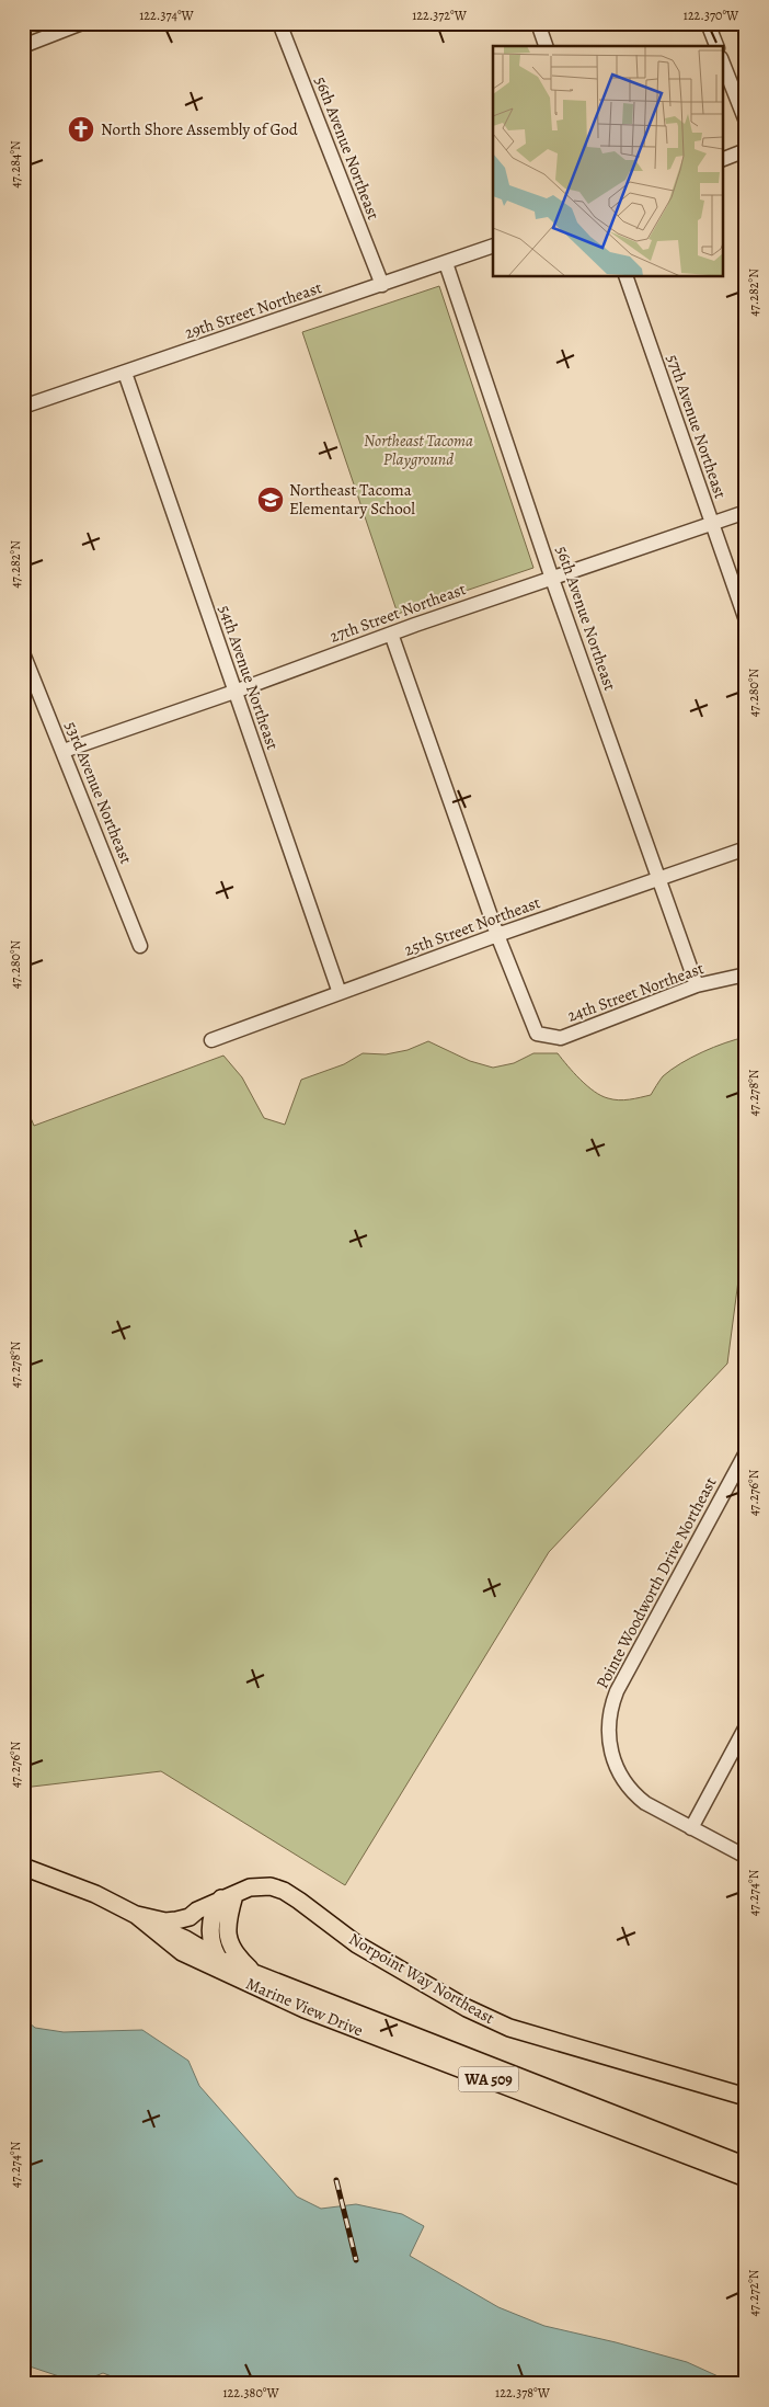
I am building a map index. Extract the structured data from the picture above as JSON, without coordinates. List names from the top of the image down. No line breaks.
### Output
{"streets":{"main road":["Norpoint Way Northeast","Marine View Drive","WA 509"],"street":["56th Avenue Northeast","29th Street Northeast","57th Avenue Northeast","27th Street Northeast","54th Avenue Northeast","53rd Avenue Northeast","25th Street Northeast","24th Street Northeast","Pointe Woodworth Drive Northeast"]},"crossings":[["56th Avenue Northeast","29th Street Northeast"],["56th Avenue Northeast","27th Street Northeast"],["56th Avenue Northeast","25th Street Northeast"],["56th Avenue Northeast","24th Street Northeast"],["29th Street Northeast","54th Avenue Northeast"],["57th Avenue Northeast","27th Street Northeast"],["27th Street Northeast","54th Avenue Northeast"],["27th Street Northeast","53rd Avenue Northeast"],["54th Avenue Northeast","25th Street Northeast"],["25th Street Northeast","24th Street Northeast"],["Norpoint Way Northeast","Marine View Drive"]],"parks":["Northeast Tacoma Playground"],"places":{"church":["North Shore Assembly of God"],"school or university":["Northeast Tacoma Elementary School"]},"coordinates":["122.374°W","122.372°W","122.370°W","47.284°N","47.282°N","47.280°N","47.278°N","47.276°N","47.274°N","47.272°N","122.380°W","122.378°W"]}
